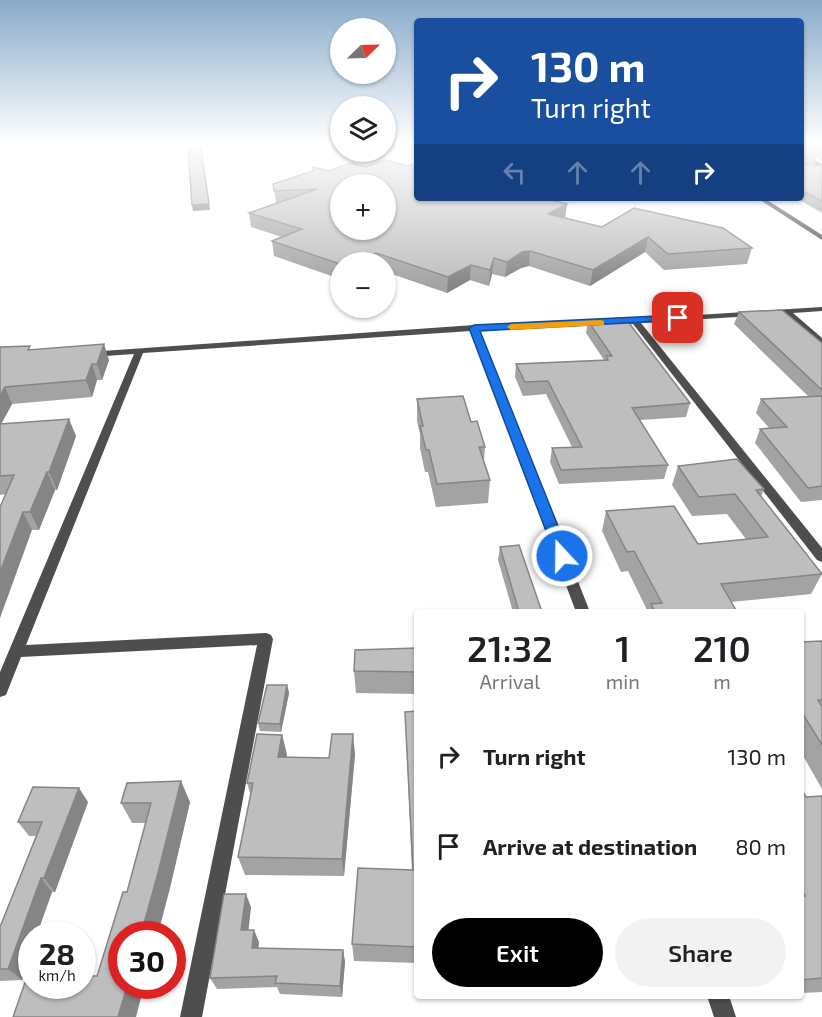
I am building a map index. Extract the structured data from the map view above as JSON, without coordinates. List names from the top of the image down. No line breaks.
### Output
{"north":"top right","page":{"map_buttons":["+","−"],"turn":["130 m","Turn right"],"eta":["21:32","Arrival","1","min","210","m"],"list":[{"name":"Turn right","value":"130 m"},{"name":"Arrive at destination","value":"80 m"}],"buttons":["Exit","Share"],"speed":"28 km/h","limit":"30"}}
